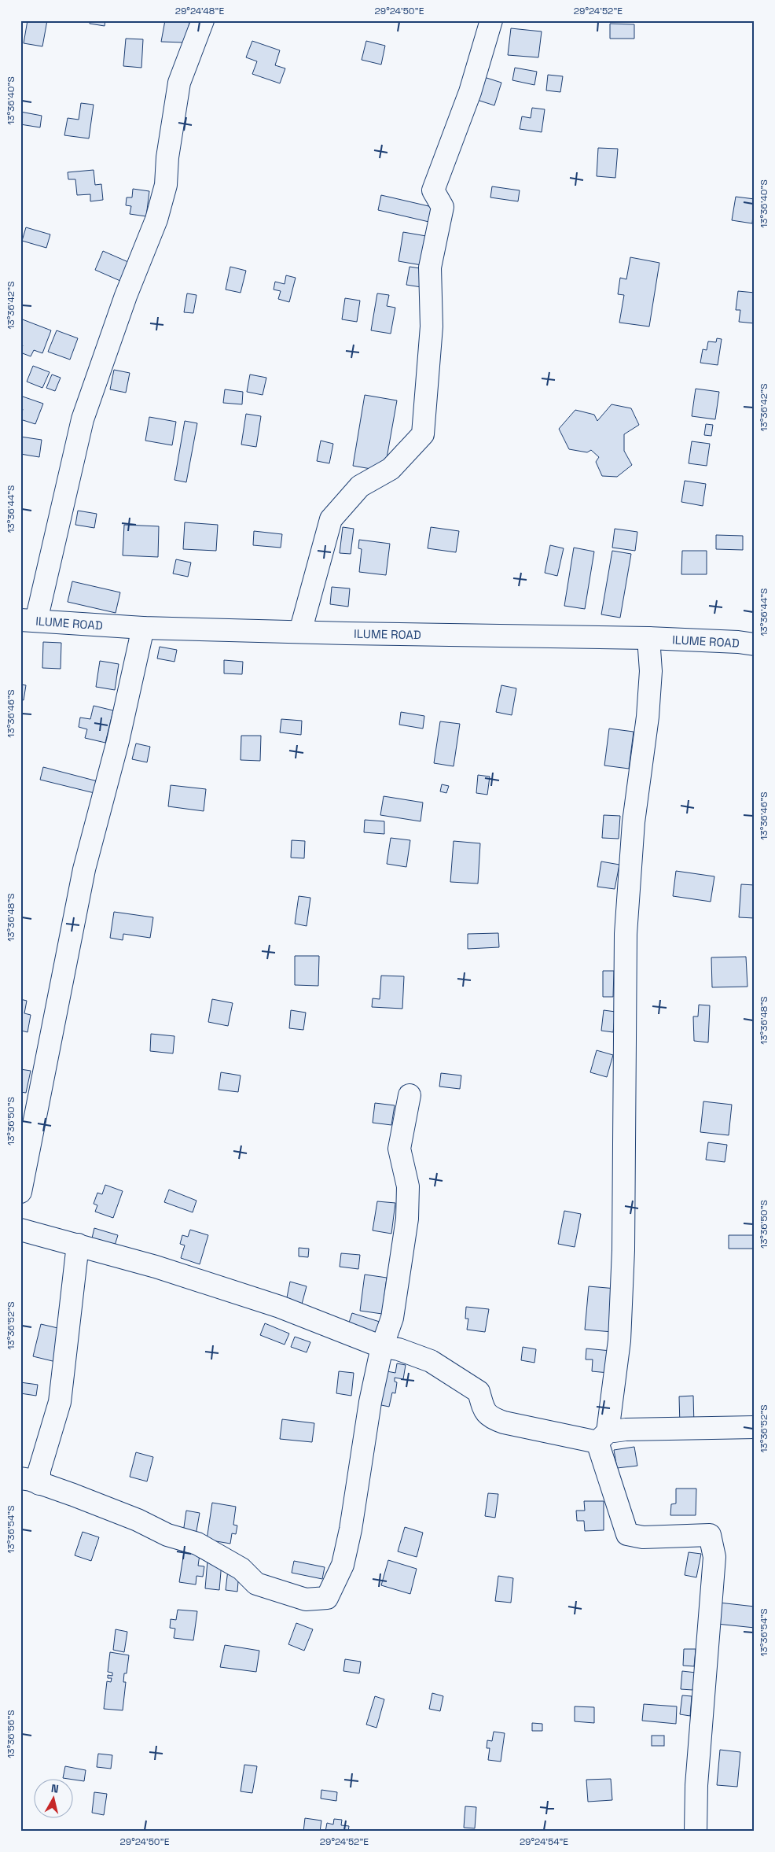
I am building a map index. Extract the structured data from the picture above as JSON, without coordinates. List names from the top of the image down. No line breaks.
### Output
{"streets":{"street":["ILUME ROAD"]},"north":"top","coordinates":["29°24'48\"E","29°24'50\"E","29°24'52\"E","13°36'40\"S","13°36'42\"S","13°36'44\"S","13°36'46\"S","13°36'48\"S","13°36'50\"S","13°36'52\"S","13°36'54\"S","13°36'56\"S","29°24'54\"E"]}
